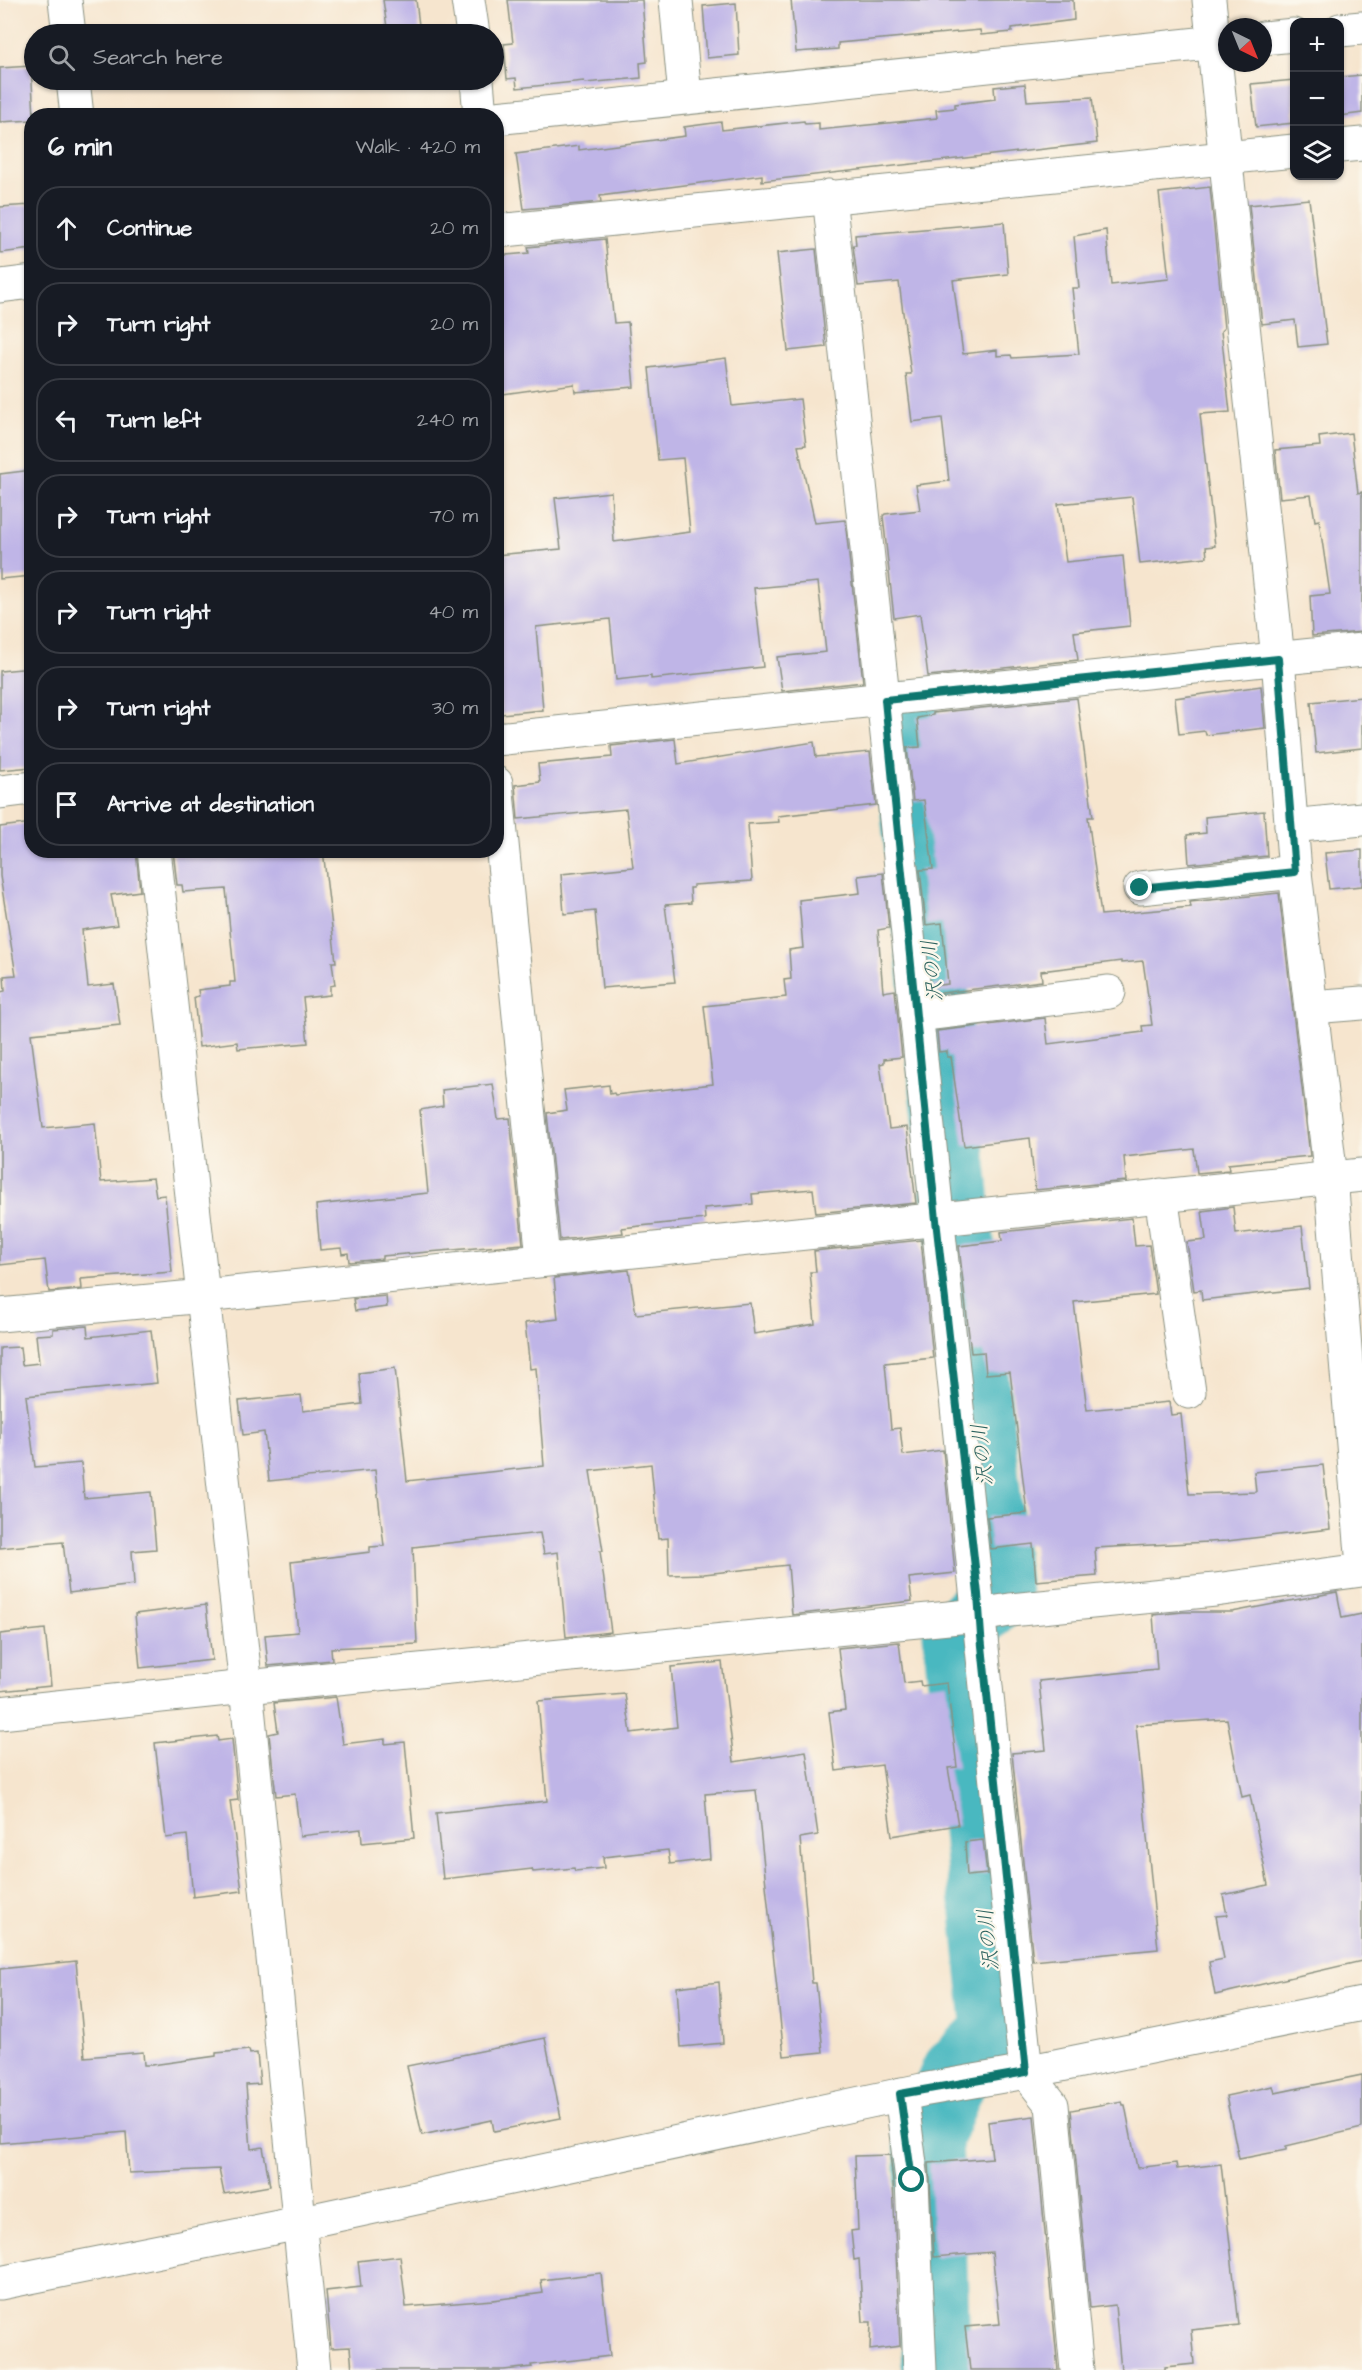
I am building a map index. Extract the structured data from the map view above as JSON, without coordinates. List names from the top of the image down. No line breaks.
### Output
{"water":["沢の川"],"north":"bottom right","page":{"map_buttons":["+","−"],"search":"Search here","heading":["6 min","Walk · 420 m"],"list":[["Continue","20 m"],["Turn right","20 m"],["Turn left","240 m"],["Turn right","70 m"],["Turn right","40 m"],["Turn right","30 m"],"Arrive at destination"]}}
